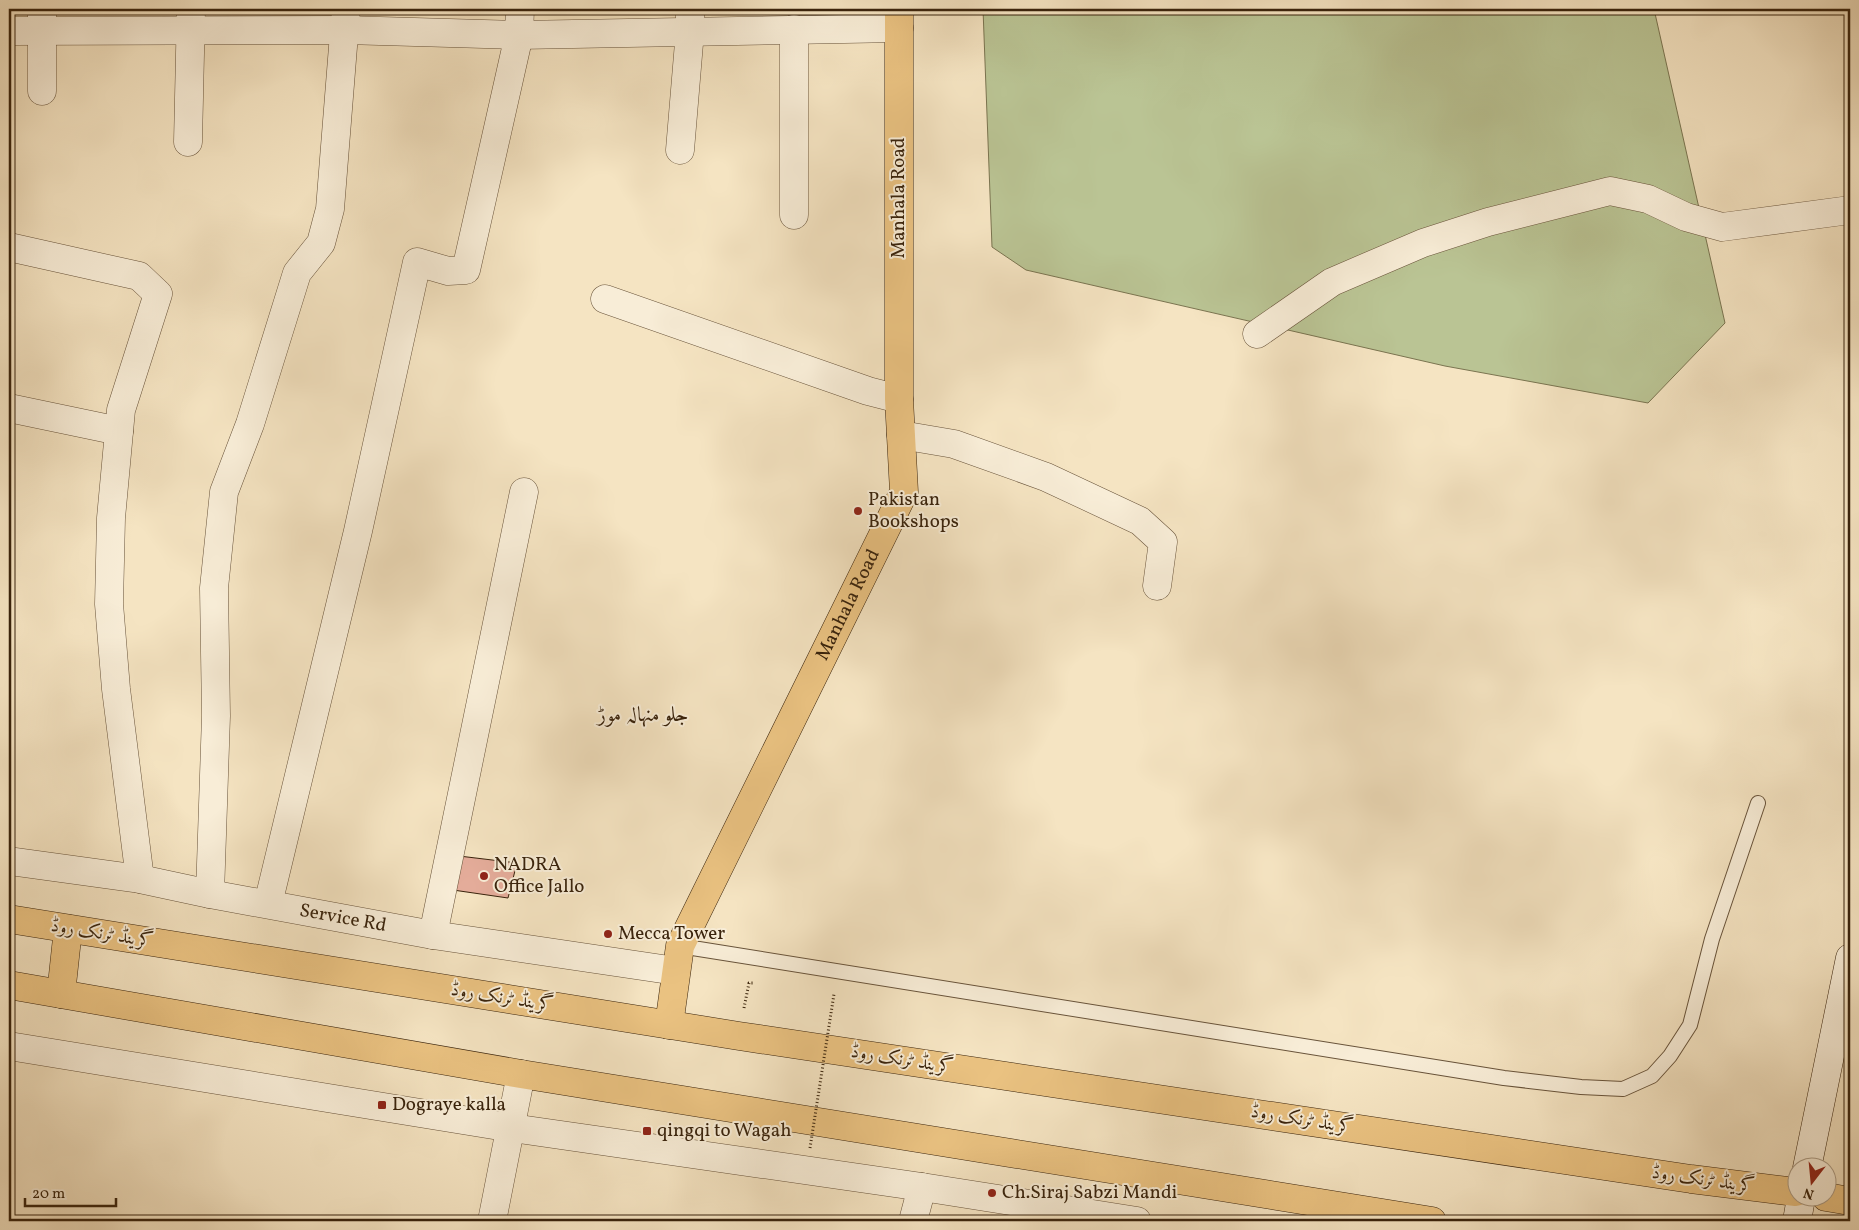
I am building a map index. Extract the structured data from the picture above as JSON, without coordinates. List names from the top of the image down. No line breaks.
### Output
{"streets":{"main road":["Manhala Road","گرینڈ ٹرنک روڈ"],"street":["Service Rd"]},"crossings":[["Manhala Road","Service Rd"],["Manhala Road","گرینڈ ٹرنک روڈ"]],"districts":["جلو منہالہ موڑ"],"places":{"other":["Pakistan Bookshops","NADRA Office Jallo","Mecca Tower","Ch.Siraj Sabzi Mandi"],"transit":["Dograye kalla","qingqi to Wagah"]},"scale_bar":"20 m","north":"bottom"}
